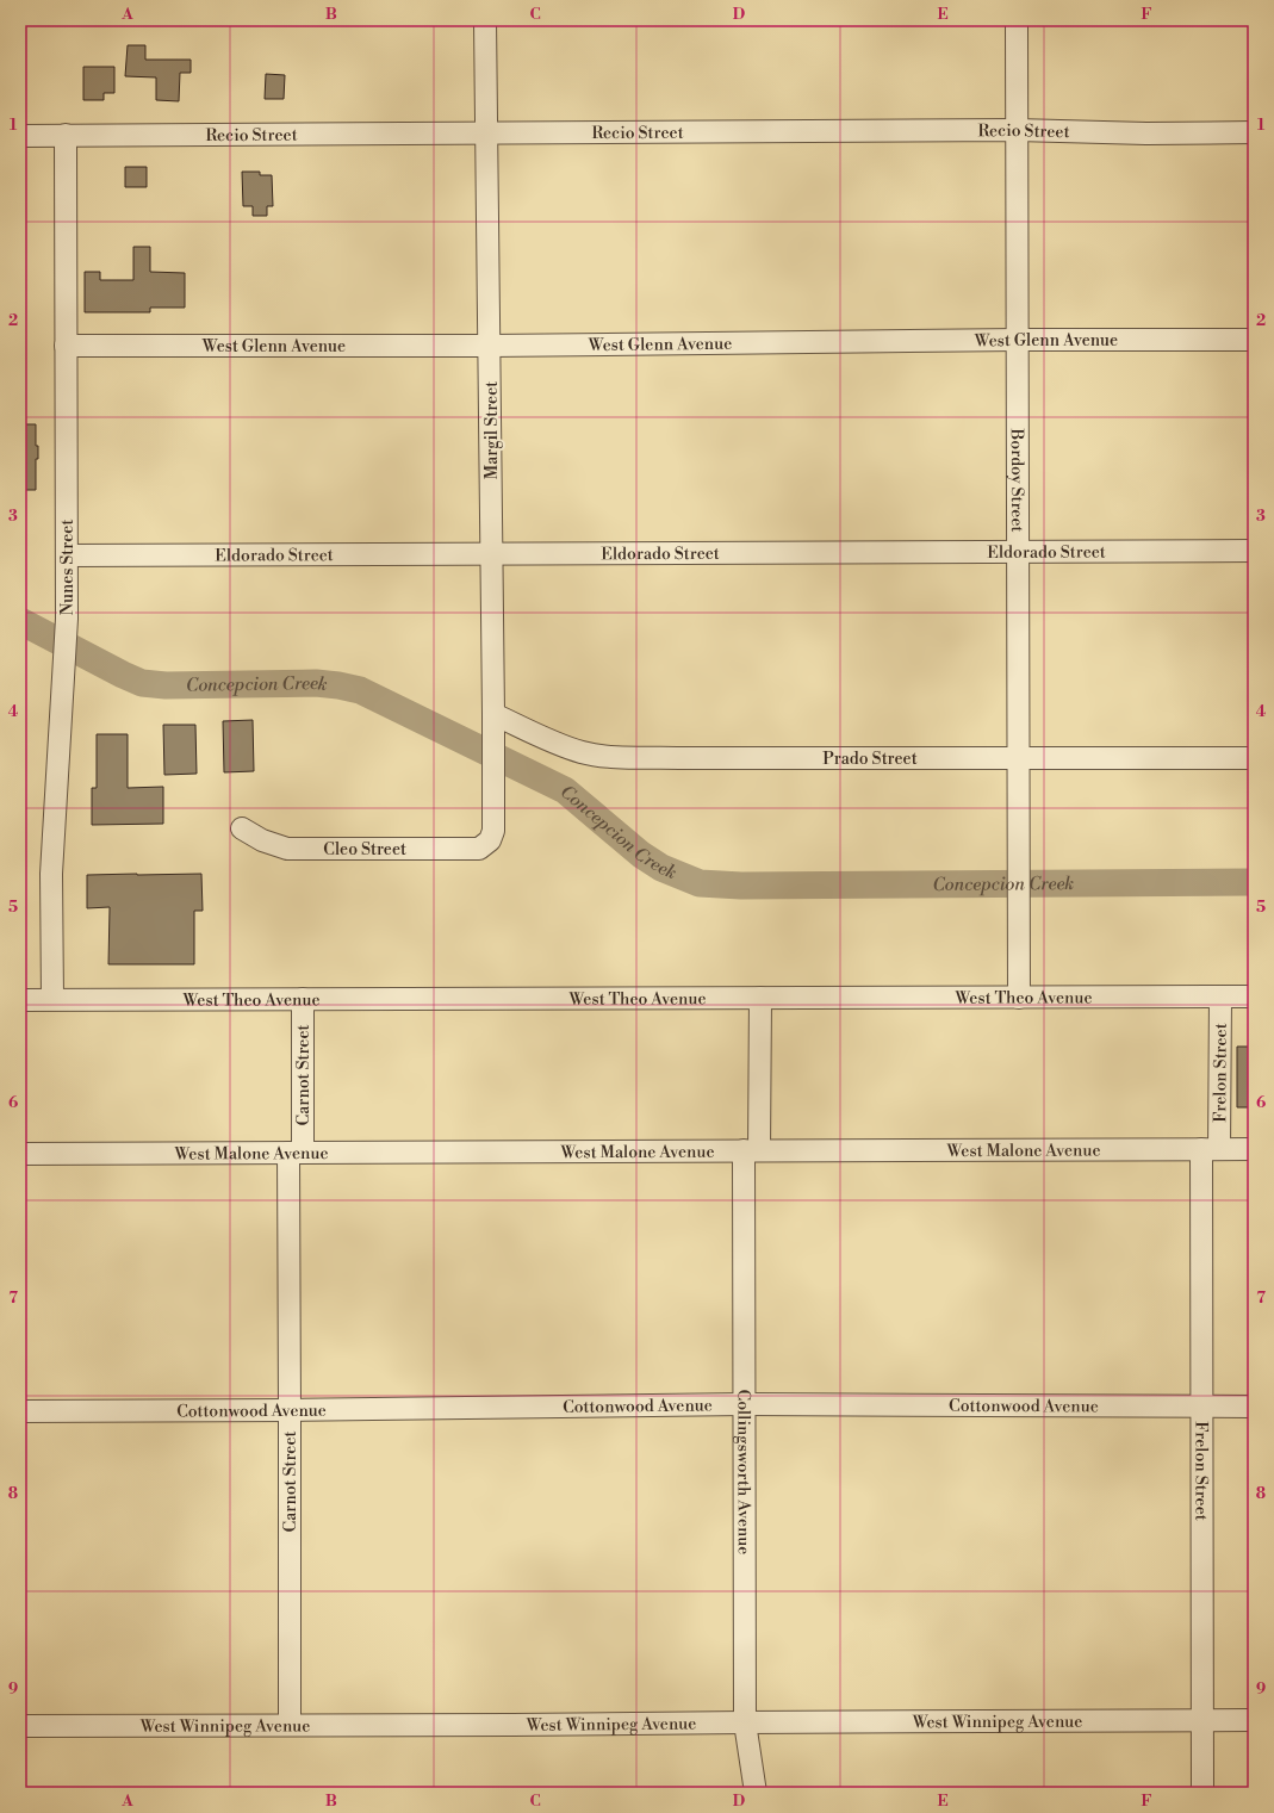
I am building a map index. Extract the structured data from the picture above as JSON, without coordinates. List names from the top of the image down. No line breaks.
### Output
{"streets":{"street":["Recio Street","West Glenn Avenue","Margil Street","Bordoy Street","Eldorado Street","Nunes Street","Prado Street","Cleo Street","West Theo Avenue","Frelon Street","Carnot Street","West Malone Avenue","Cottonwood Avenue","Collingsworth Avenue","West Winnipeg Avenue"]},"crossings":[["Recio Street","Margil Street"],["Recio Street","Bordoy Street"],["Recio Street","Nunes Street"],["West Glenn Avenue","Margil Street"],["West Glenn Avenue","Bordoy Street"],["West Glenn Avenue","Nunes Street"],["Margil Street","Eldorado Street"],["Margil Street","Prado Street"],["Margil Street","Cleo Street"],["Bordoy Street","Eldorado Street"],["Bordoy Street","Prado Street"],["Bordoy Street","West Theo Avenue"],["Eldorado Street","Nunes Street"],["Nunes Street","West Theo Avenue"],["West Theo Avenue","Frelon Street"],["West Theo Avenue","Carnot Street"],["West Theo Avenue","Collingsworth Avenue"],["Frelon Street","West Malone Avenue"],["Frelon Street","Cottonwood Avenue"],["Frelon Street","West Winnipeg Avenue"],["Carnot Street","West Malone Avenue"],["Carnot Street","Cottonwood Avenue"],["Carnot Street","West Winnipeg Avenue"],["West Malone Avenue","Collingsworth Avenue"],["Cottonwood Avenue","Collingsworth Avenue"],["Collingsworth Avenue","West Winnipeg Avenue"]],"water":["Concepcion Creek"],"grid":{"columns":["A","B","C","D","E","F"],"rows":["1","2","3","4","5","6","7","8","9"]}}
